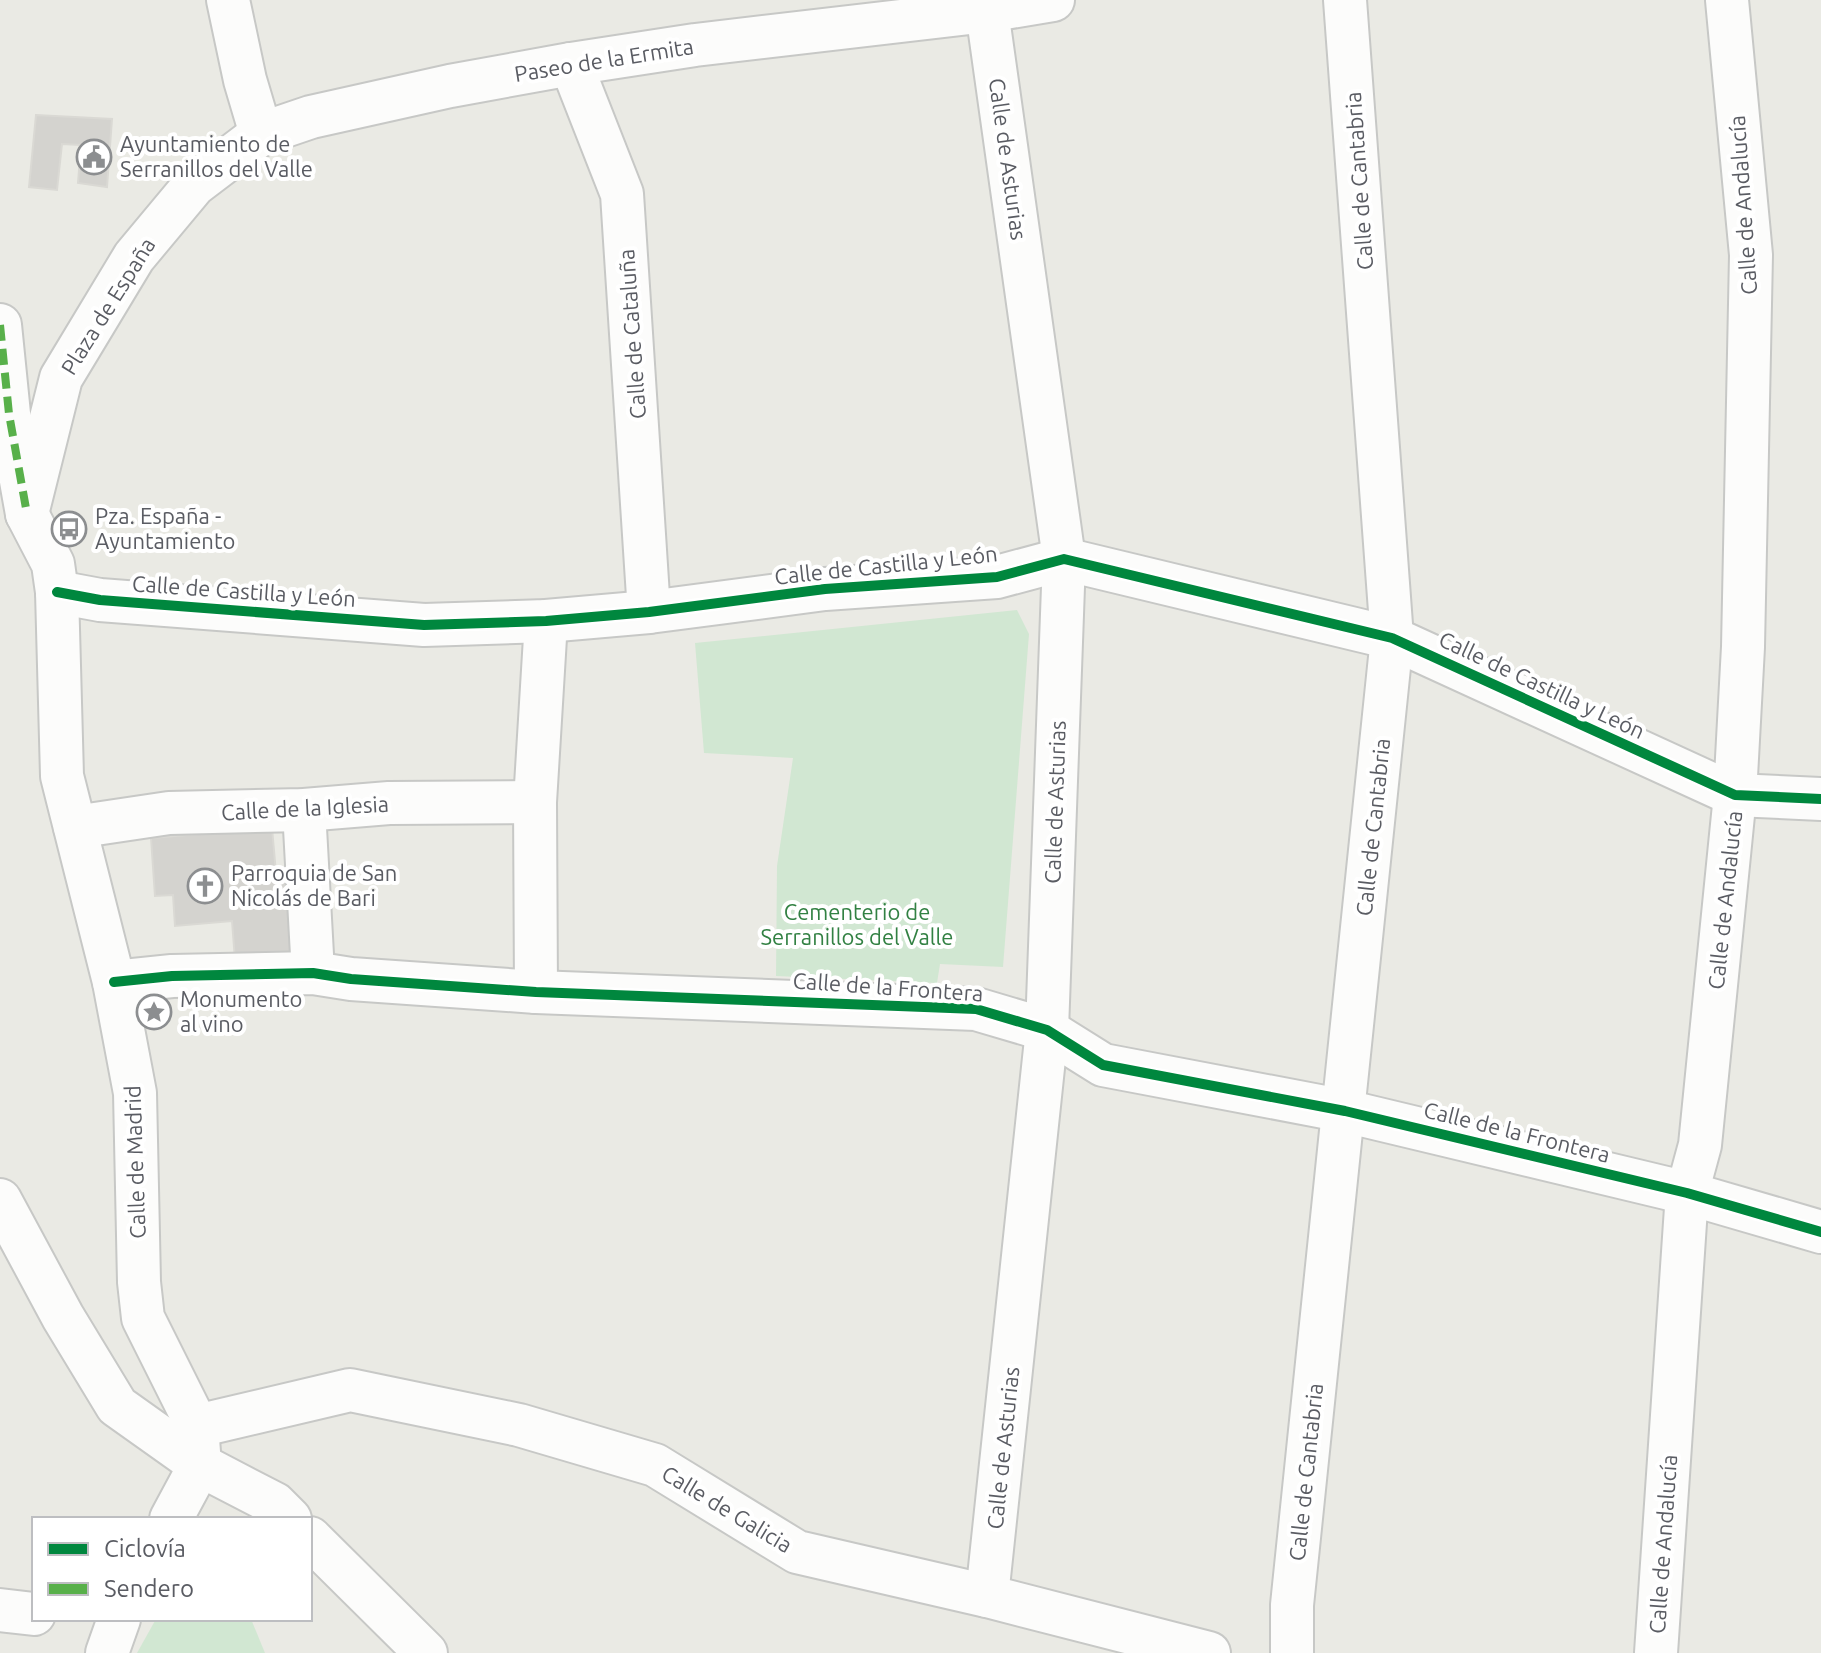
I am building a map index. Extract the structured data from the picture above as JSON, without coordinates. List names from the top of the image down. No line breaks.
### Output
{"streets":{"street":["Paseo de la Ermita","Calle de Asturias","Calle de Cantabria","Calle de Andalucía","Plaza de España","Calle de Cataluña","Calle de Castilla y León","Calle de la Iglesia","Calle de la Frontera","Calle de Madrid","Calle de Galicia"]},"crossings":[["Paseo de la Ermita","Calle de Asturias"],["Paseo de la Ermita","Plaza de España"],["Paseo de la Ermita","Calle de Cataluña"],["Calle de Asturias","Calle de Castilla y León"],["Calle de Asturias","Calle de la Frontera"],["Calle de Asturias","Calle de Galicia"],["Calle de Cantabria","Calle de Castilla y León"],["Calle de Cantabria","Calle de la Frontera"],["Calle de Andalucía","Calle de Castilla y León"],["Calle de Andalucía","Calle de la Frontera"],["Plaza de España","Calle de Madrid"],["Calle de Cataluña","Calle de Castilla y León"],["Calle de Castilla y León","Calle de Madrid"],["Calle de la Iglesia","Calle de Madrid"],["Calle de la Frontera","Calle de Madrid"],["Calle de Madrid","Calle de Galicia"]],"parks":["Cementerio de Serranillos del Valle"],"places":{"public building":["Ayuntamiento de Serranillos del Valle"],"bus stop":["Pza. España - Ayuntamiento"],"church":["Parroquia de San Nicolás de Bari"],"place":["Monumento al vino"]},"legend":["Ciclovía","Sendero"]}
